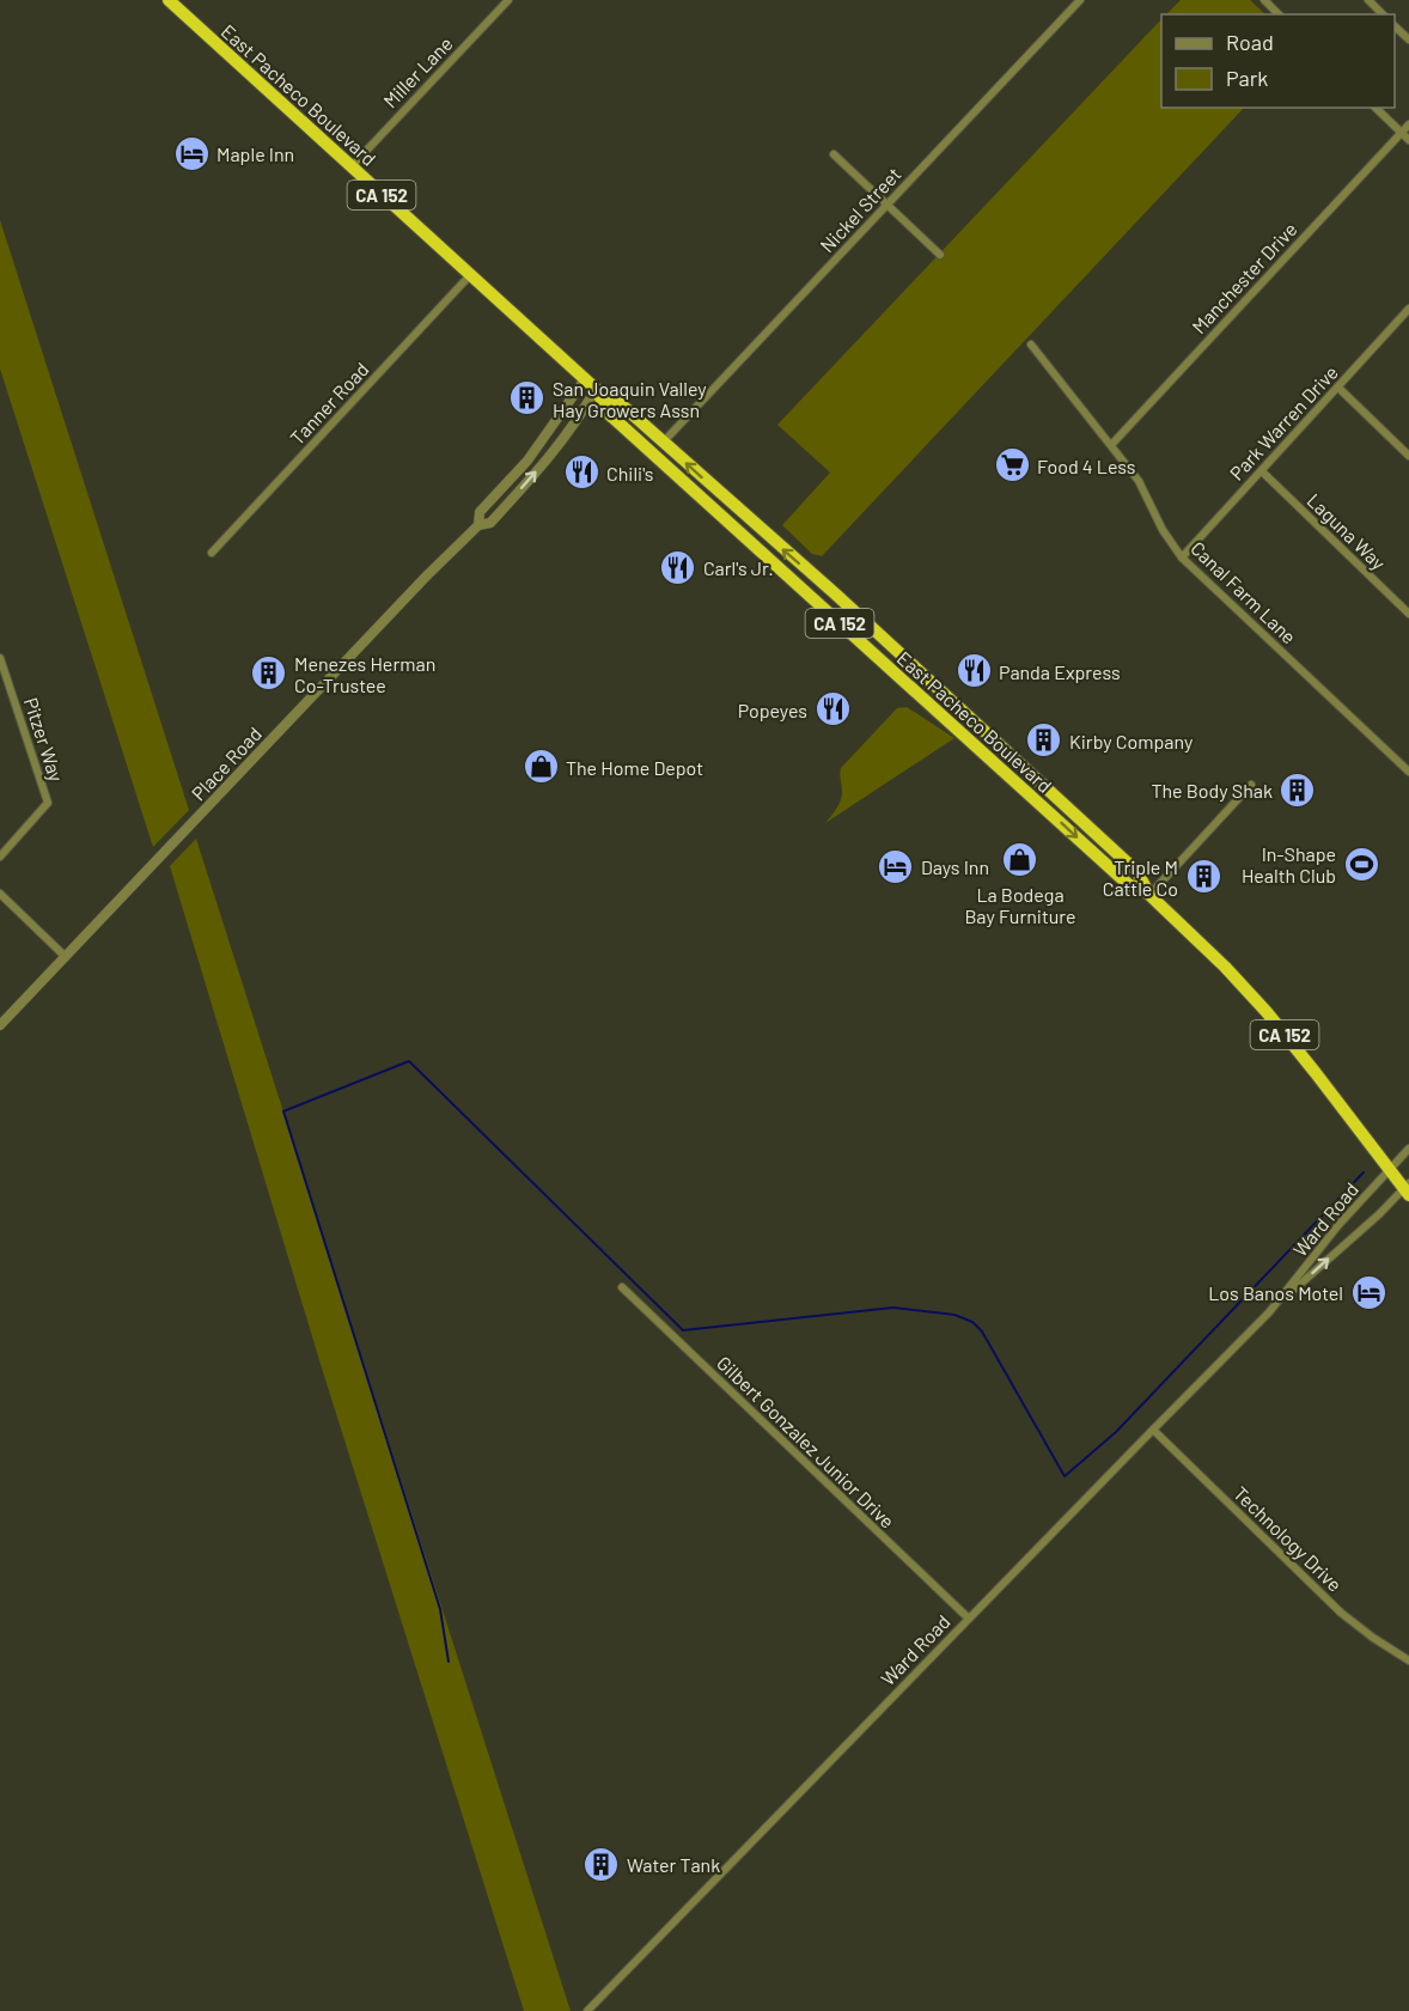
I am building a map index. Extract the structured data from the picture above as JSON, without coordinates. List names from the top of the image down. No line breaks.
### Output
{"streets":{"highway":["East Pacheco Boulevard","CA 152"],"street":["Miller Lane","Nickel Street","Manchester Drive","Tanner Road","Park Warren Drive","Laguna Way","Canal Farm Lane","Pitzer Way","Place Road","Ward Road","Gilbert Gonzalez Junior Drive","Technology Drive"]},"crossings":[["Miller Lane","East Pacheco Boulevard"],["East Pacheco Boulevard","Nickel Street"],["East Pacheco Boulevard","Tanner Road"],["East Pacheco Boulevard","Place Road"],["East Pacheco Boulevard","Ward Road"],["Manchester Drive","Canal Farm Lane"],["Park Warren Drive","Laguna Way"],["Park Warren Drive","Canal Farm Lane"],["Ward Road","Gilbert Gonzalez Junior Drive"],["Ward Road","Technology Drive"]],"places":{"hotel":["Maple Inn","Days Inn","Los Banos Motel"],"building":["San Joaquin Valley Hay Growers Assn","Menezes Herman Co-Trustee","Kirby Company","The Body Shak","Triple M Cattle Co","Water Tank"],"supermarket":["Food 4 Less"],"restaurant":["Chili's","Carl's Jr.","Panda Express","Popeyes"],"shop":["The Home Depot","La Bodega Bay Furniture"],"sports":["In-Shape Health Club"]},"legend":["Road","Park"]}
